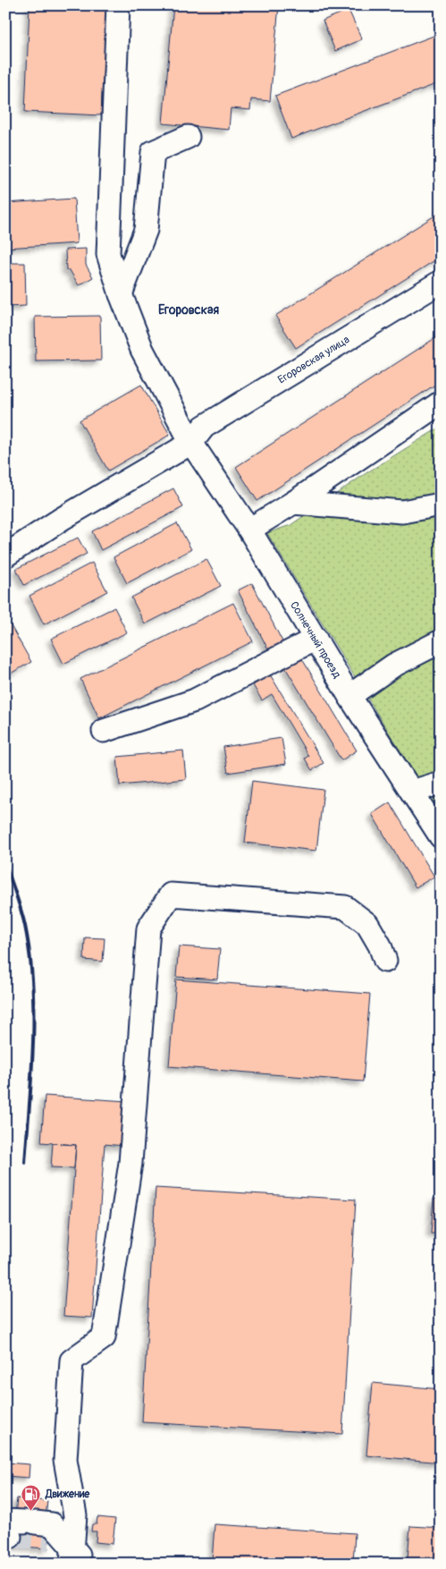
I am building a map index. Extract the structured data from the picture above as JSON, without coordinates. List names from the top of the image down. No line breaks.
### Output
{"streets":{"street":["Егоровская улица","Солнечный проезд"]},"crossings":[["Егоровская улица","Солнечный проезд"]],"districts":["Егоровская"],"places":{"fuel station":["Движение"]}}
